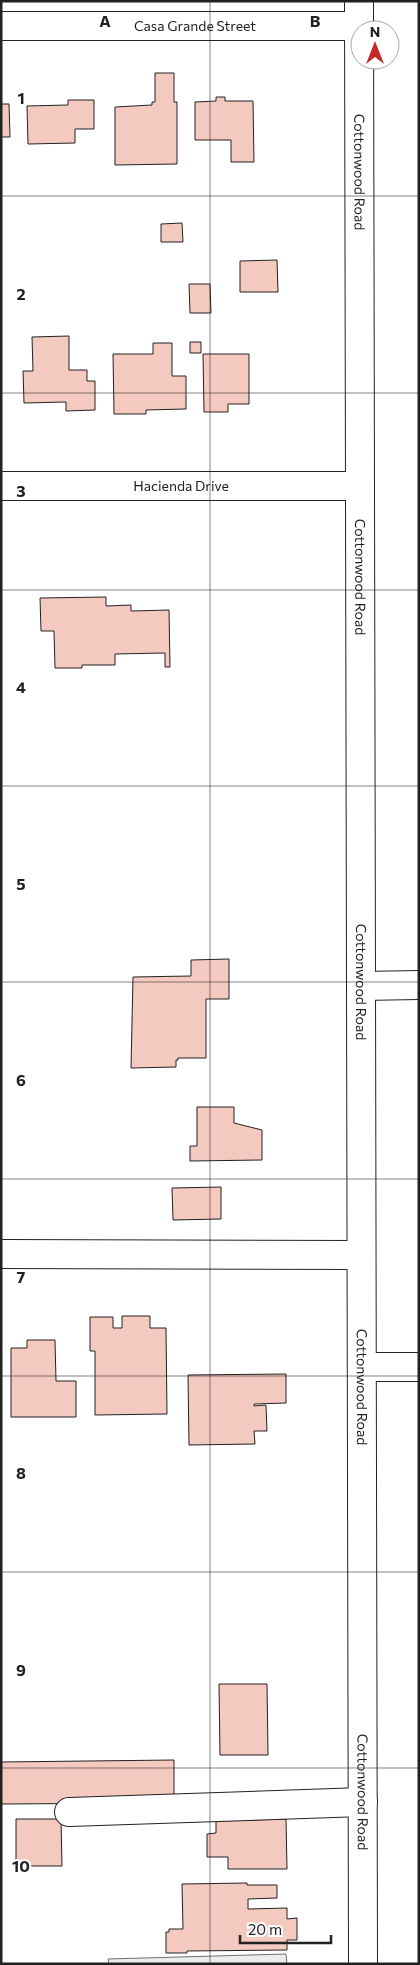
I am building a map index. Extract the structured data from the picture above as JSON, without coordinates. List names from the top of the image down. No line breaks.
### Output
{"streets":{"street":["Casa Grande Street","Cottonwood Road","Hacienda Drive"]},"crossings":[["Casa Grande Street","Cottonwood Road"],["Cottonwood Road","Hacienda Drive"]],"scale_bar":"20 m","north":"top","grid":{"columns":["A","B"],"rows":["1","2","3","4","5","6","7","8","9","10"]}}
